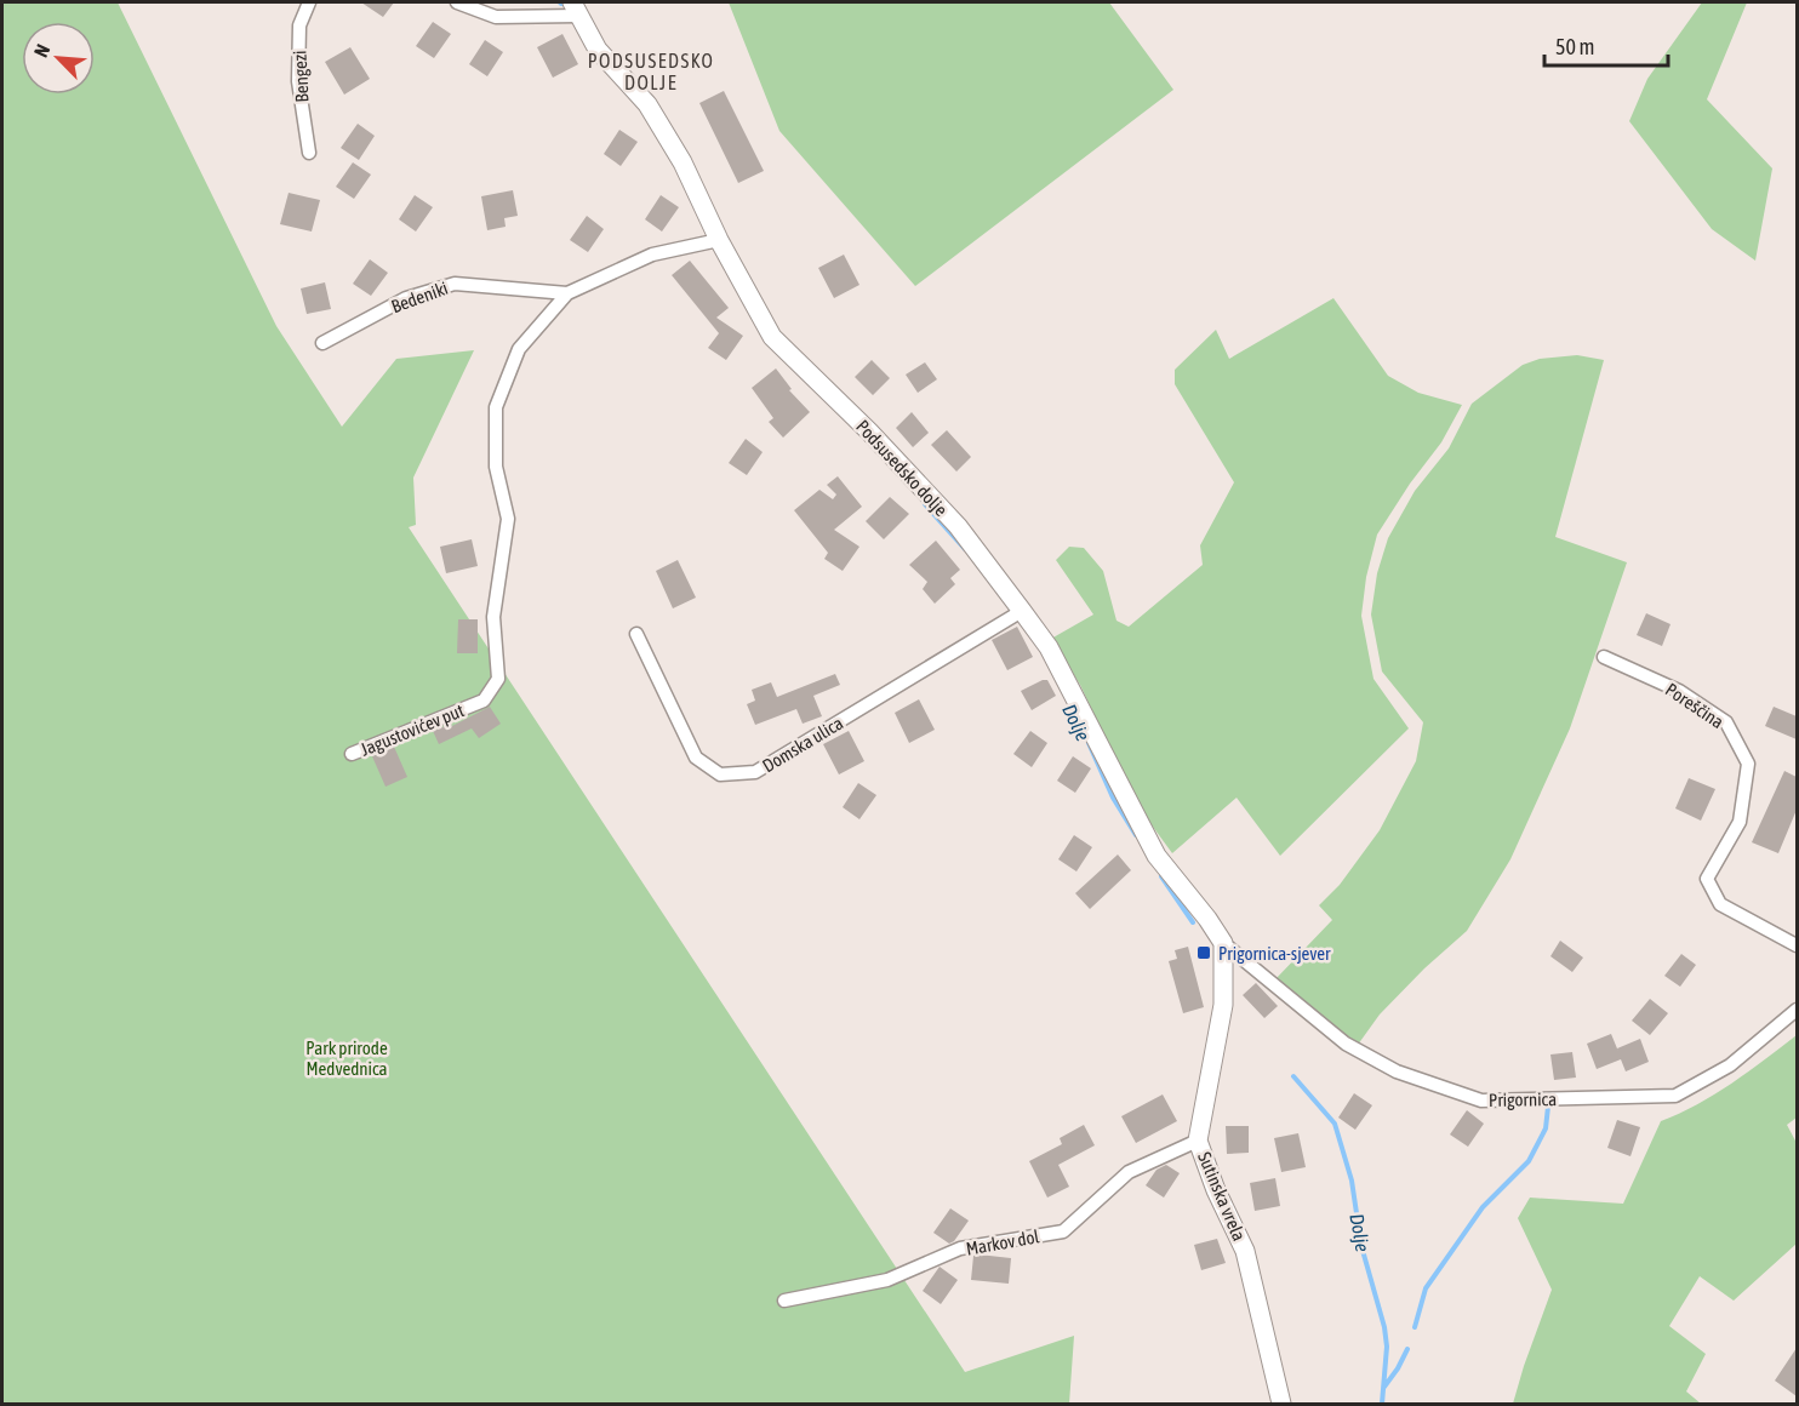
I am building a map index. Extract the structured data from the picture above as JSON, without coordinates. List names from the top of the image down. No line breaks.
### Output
{"streets":{"street":["Bengezi","Bedeniki","Podsusedsko dolje","Poreščina","Jagustovićev put","Domska ulica","Prigornica","Sutinska vrela","Markov dol"]},"crossings":[["Bedeniki","Jagustovićev put"],["Podsusedsko dolje","Jagustovićev put"],["Podsusedsko dolje","Domska ulica"],["Podsusedsko dolje","Prigornica"],["Podsusedsko dolje","Sutinska vrela"],["Prigornica","Sutinska vrela"],["Sutinska vrela","Markov dol"]],"districts":["PODSUSEDSKO DOLJE"],"water":["Dolje"],"parks":["Park prirode Medvednica"],"places":{"transit":["Prigornica-sjever"]},"scale_bar":"50 m","north":"top left"}
